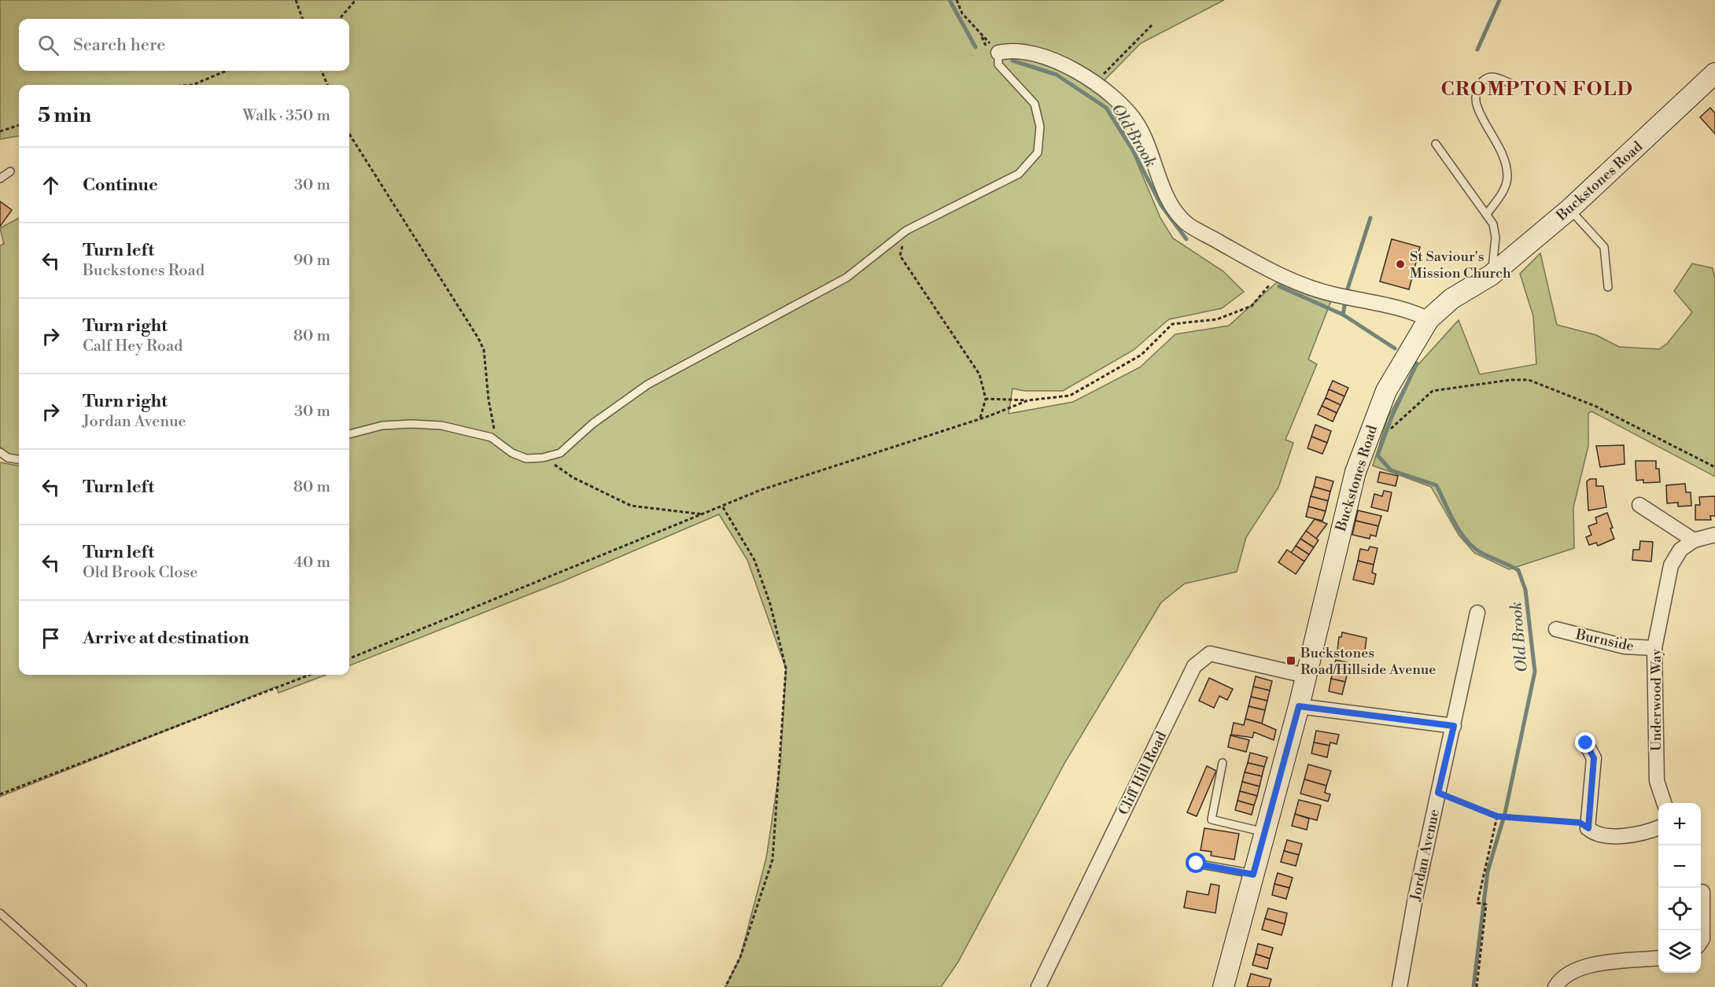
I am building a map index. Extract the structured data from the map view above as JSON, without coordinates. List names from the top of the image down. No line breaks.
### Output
{"streets":{"main road":["Buckstones Road"],"street":["Burnside","Underwood Way","Cliff Hill Road","Jordan Avenue"]},"crossings":[["Buckstones Road","Cliff Hill Road"],["Burnside","Underwood Way"]],"districts":["CROMPTON FOLD"],"water":["Old Brook"],"places":{"other":["St Saviour's Mission Church"],"transit":["Buckstones Road/Hillside Avenue"]},"page":{"search":"Search here","heading":["5 min","Walk · 350 m"],"list":[["Continue","30 m"],["Turn left","Buckstones Road","90 m"],["Turn right","Calf Hey Road","80 m"],["Turn right","Jordan Avenue","30 m"],["Turn left","80 m"],["Turn left","Old Brook Close","40 m"],"Arrive at destination"],"map_buttons":["+","−"]}}
